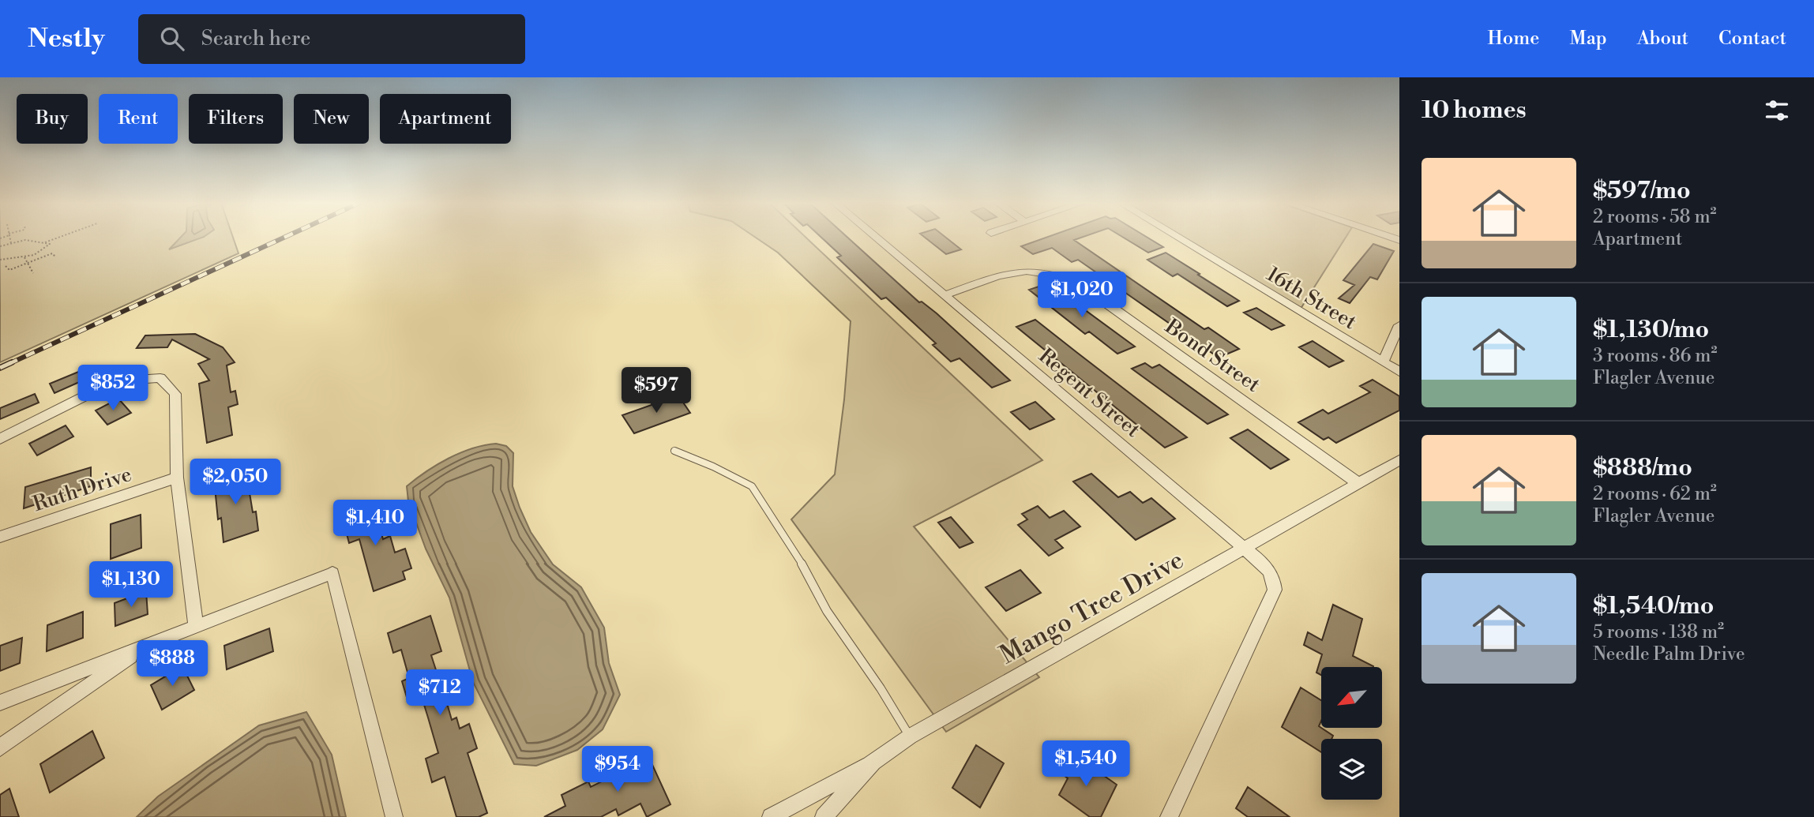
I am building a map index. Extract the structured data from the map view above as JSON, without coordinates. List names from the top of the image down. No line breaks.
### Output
{"streets":{"street":["16th Street","Bond Street","Regent Street","Ruth Drive","Mango Tree Drive"]},"crossings":[["Bond Street","Regent Street"],["Bond Street","Mango Tree Drive"],["Regent Street","Mango Tree Drive"]],"north":"bottom left","page":{"header":"Nestly","search":"Search here","nav":["Home","Map","About","Contact"],"heading":"10 homes","chip":["Buy","Rent","Filters","New","Apartment"],"list":[{"name":"$597/mo","note":"2 rooms · 58 m² · Apartment"},{"name":"$1,130/mo","note":"3 rooms · 86 m² · Flagler Avenue"},{"name":"$888/mo","note":"2 rooms · 62 m² · Flagler Avenue"},{"name":"$1,540/mo","note":"5 rooms · 138 m² · Needle Palm Drive"}],"price":["$1,020","$852","$597","$2,050","$1,410","$1,130","$888","$712","$1,540","$954"]}}
